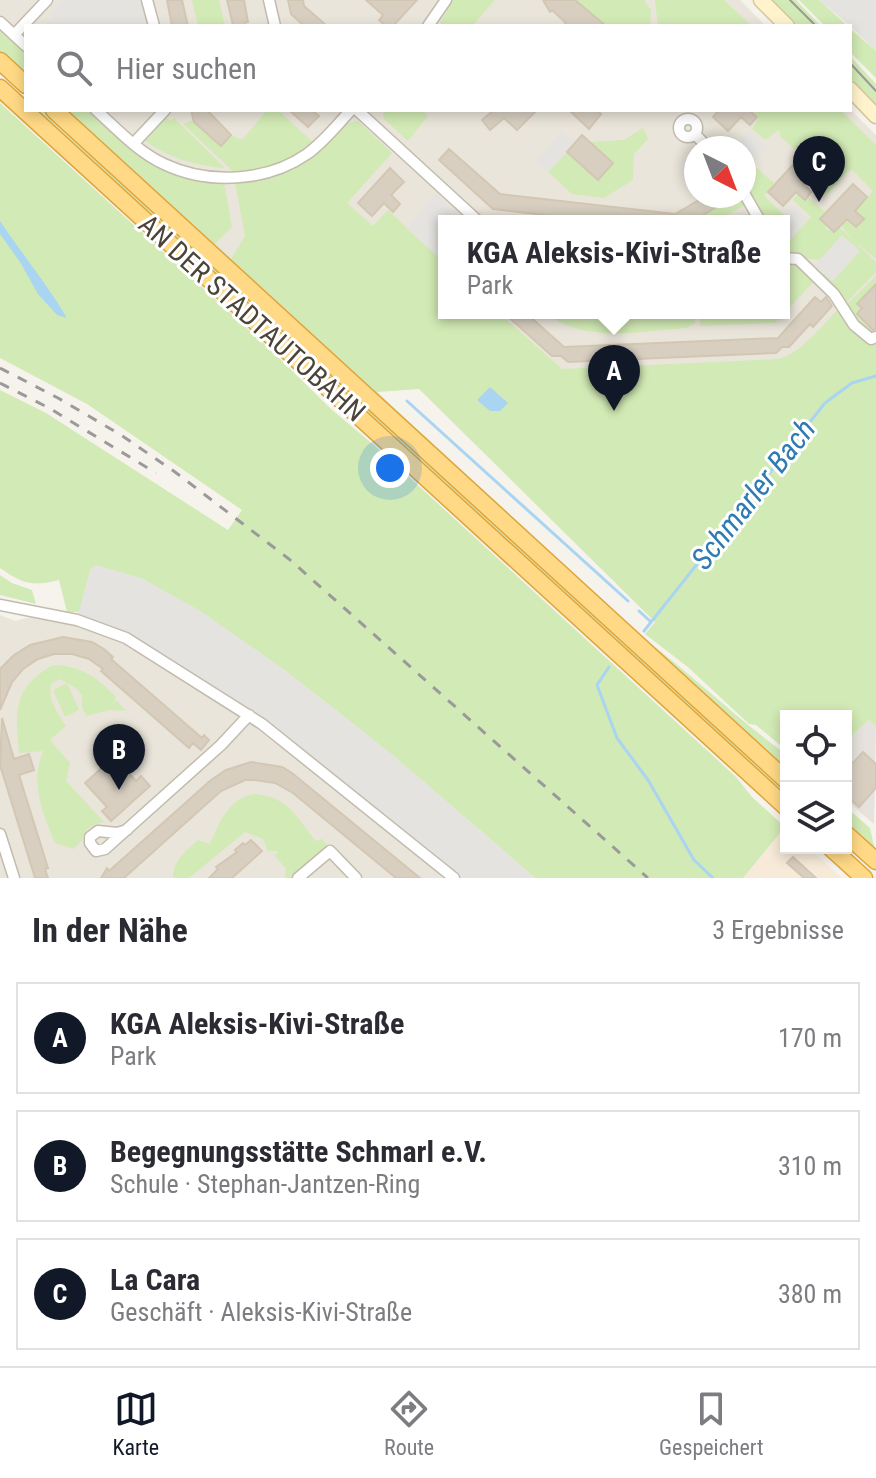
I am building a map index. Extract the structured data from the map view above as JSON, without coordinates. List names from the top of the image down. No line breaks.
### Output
{"streets":{"highway":["AN DER STADTAUTOBAHN"]},"water":["Schmarler Bach"],"north":"bottom right","page":{"search":"Hier suchen","pins":["C","A","B"],"popup":["KGA Aleksis-Kivi-Straße","Park"],"heading":["In der Nähe","3 Ergebnisse"],"list":[{"mark":"A","name":"KGA Aleksis-Kivi-Straße","note":"Park","value":"170 m"},{"mark":"B","name":"Begegnungsstätte Schmarl e.V.","note":"Schule · Stephan-Jantzen-Ring","value":"310 m"},{"mark":"C","name":"La Cara","note":"Geschäft · Aleksis-Kivi-Straße","value":"380 m"}],"nav":["Karte","Route","Gespeichert"]}}
